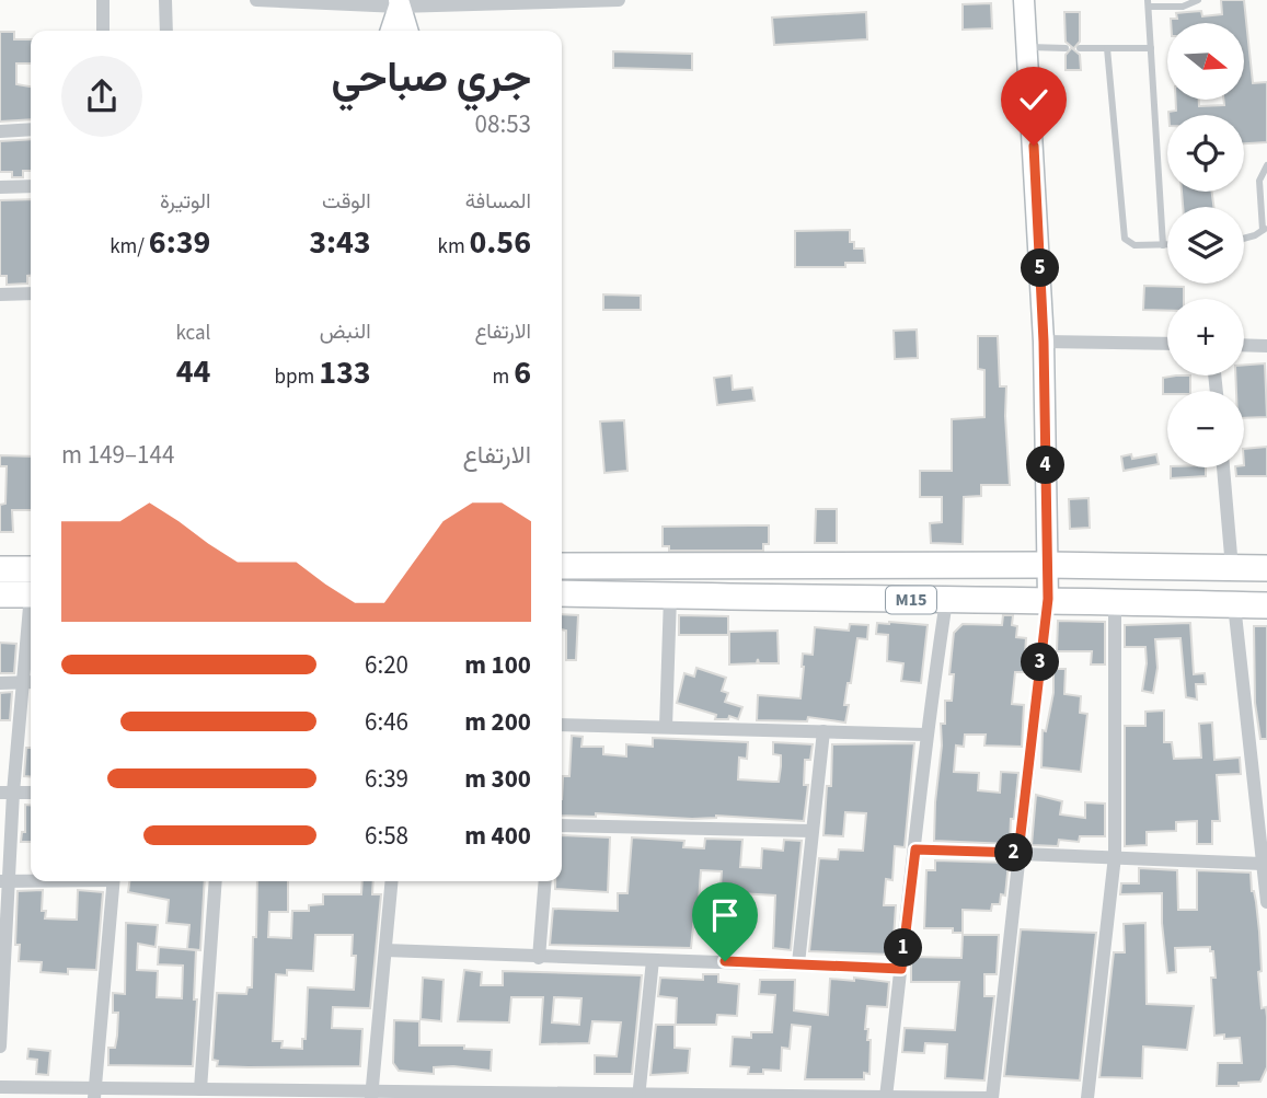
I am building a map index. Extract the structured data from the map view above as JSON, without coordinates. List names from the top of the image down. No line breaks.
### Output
{"streets":{"highway":["M15"]},"north":"right","page":{"map_buttons":["+","−"],"heading":["جري صباحي","08:53"],"stats":[["المسافة","0.56 km"],["الوقت","3:43"],["الوتيرة","6:39 /km"],["الارتفاع","6 m"],["النبض","133 bpm"],["kcal","44"]],"pins":["5","4","3","2","1"],"chart":["الارتفاع","144–149 m"],"list":[{"name":"100 m","note":"6:20"},{"name":"200 m","note":"6:46"},{"name":"300 m","note":"6:39"},{"name":"400 m","note":"6:58"}]}}
